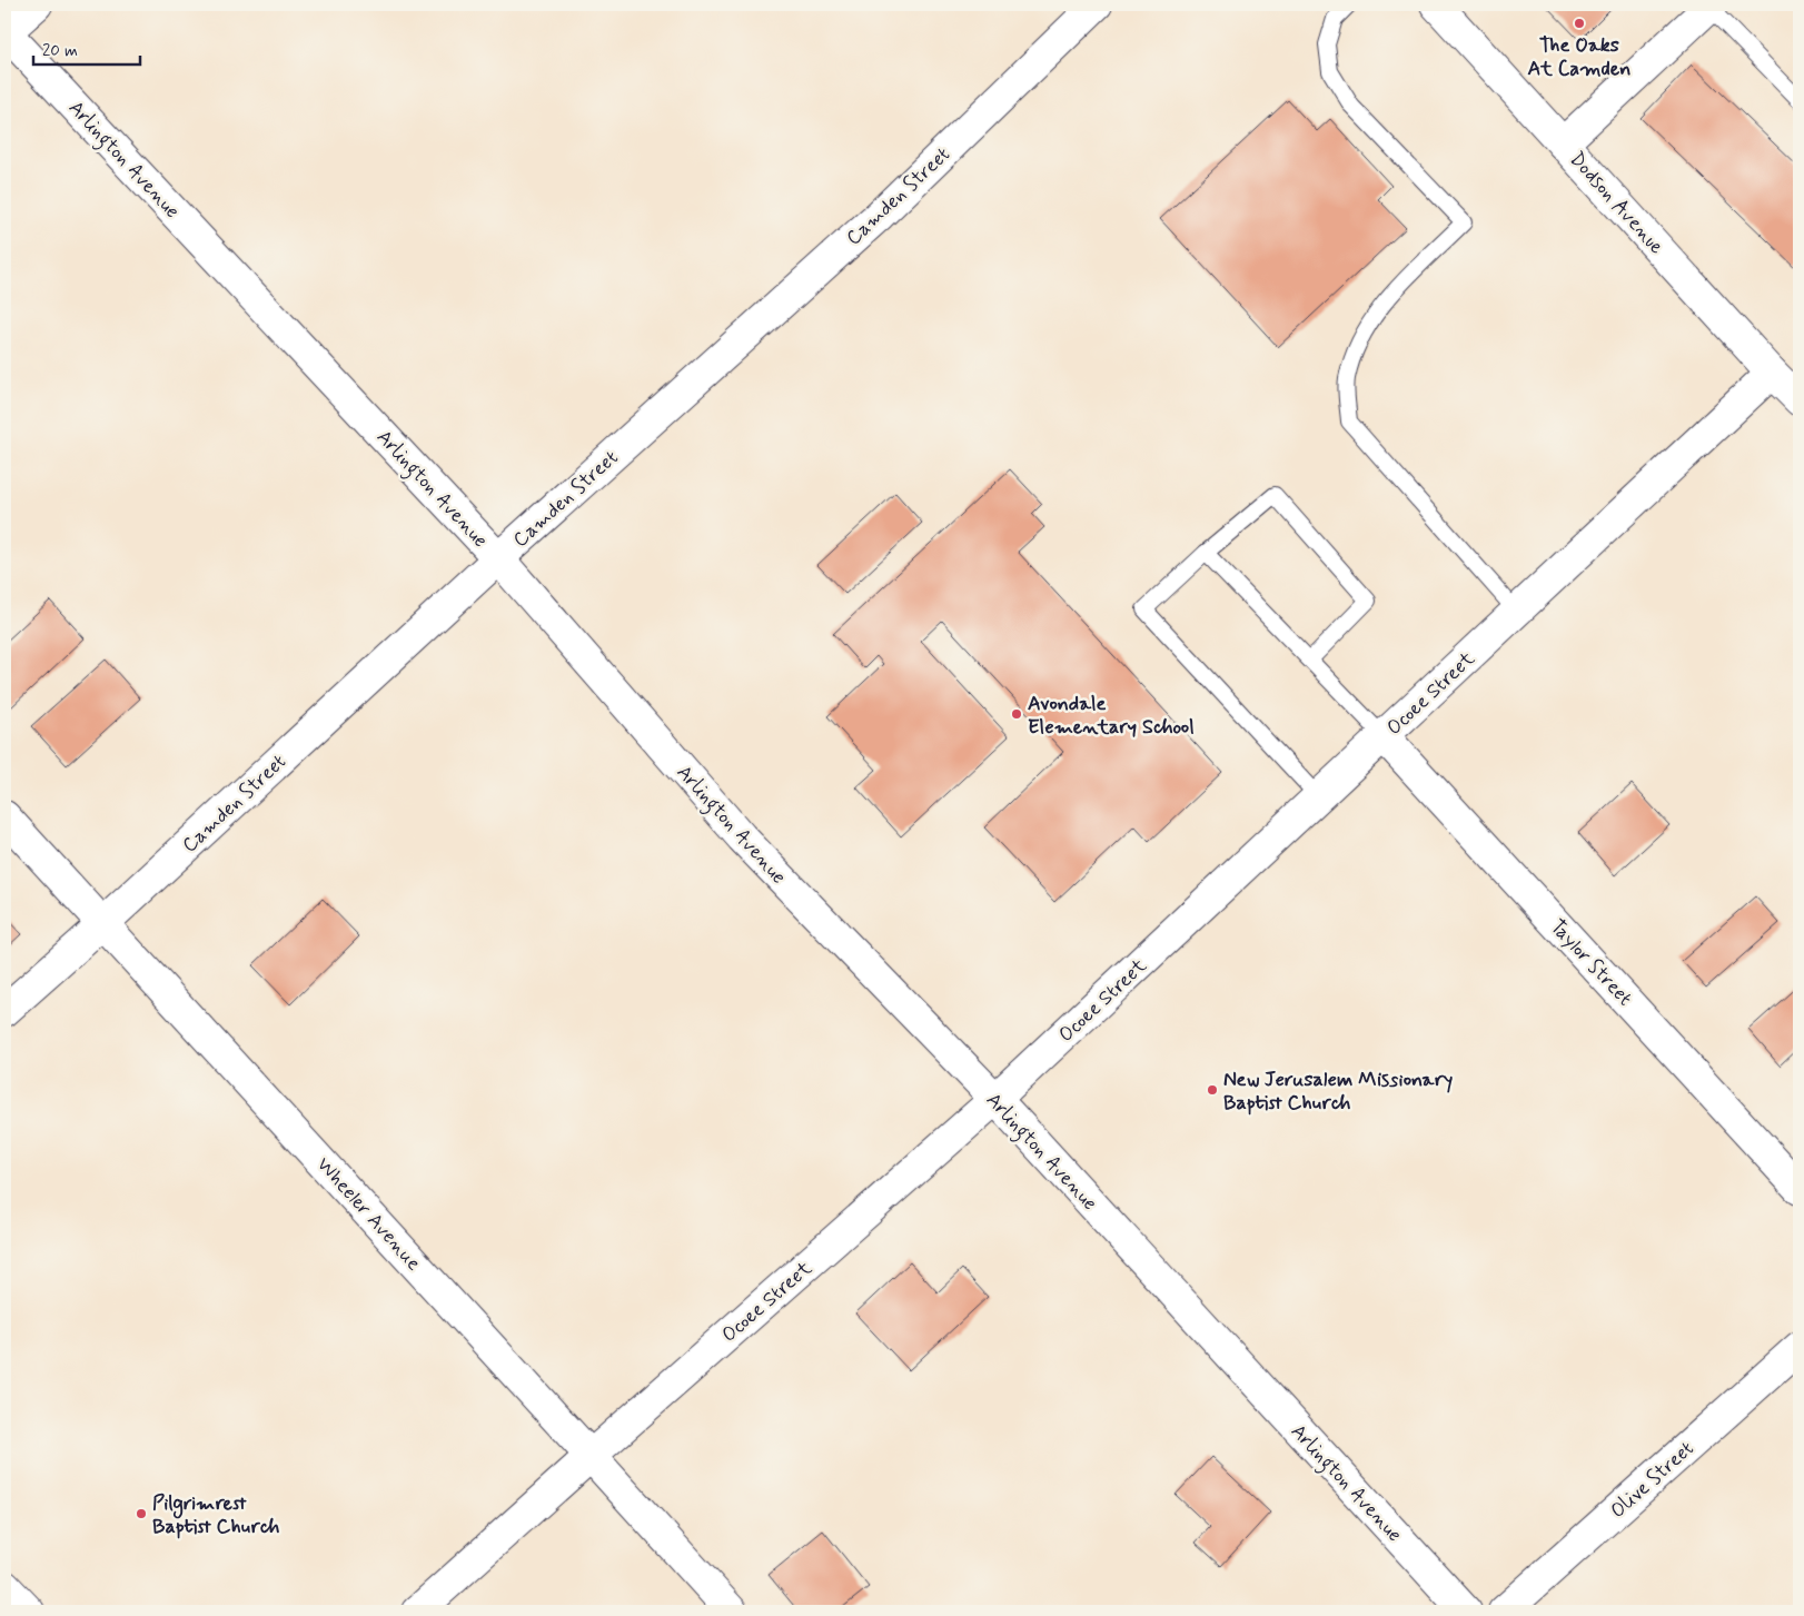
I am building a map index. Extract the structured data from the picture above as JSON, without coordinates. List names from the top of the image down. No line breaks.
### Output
{"streets":{"street":["Arlington Avenue","Camden Street","Dodson Avenue","Ocoee Street","Taylor Street","Wheeler Avenue","Olive Street"]},"crossings":[["Arlington Avenue","Camden Street"],["Arlington Avenue","Ocoee Street"],["Camden Street","Wheeler Avenue"],["Dodson Avenue","Ocoee Street"],["Ocoee Street","Taylor Street"],["Ocoee Street","Wheeler Avenue"]],"places":["The Oaks At Camden","Avondale Elementary School","New Jerusalem Missionary Baptist Church","Pilgrimrest Baptist Church"],"scale_bar":"20 m"}
